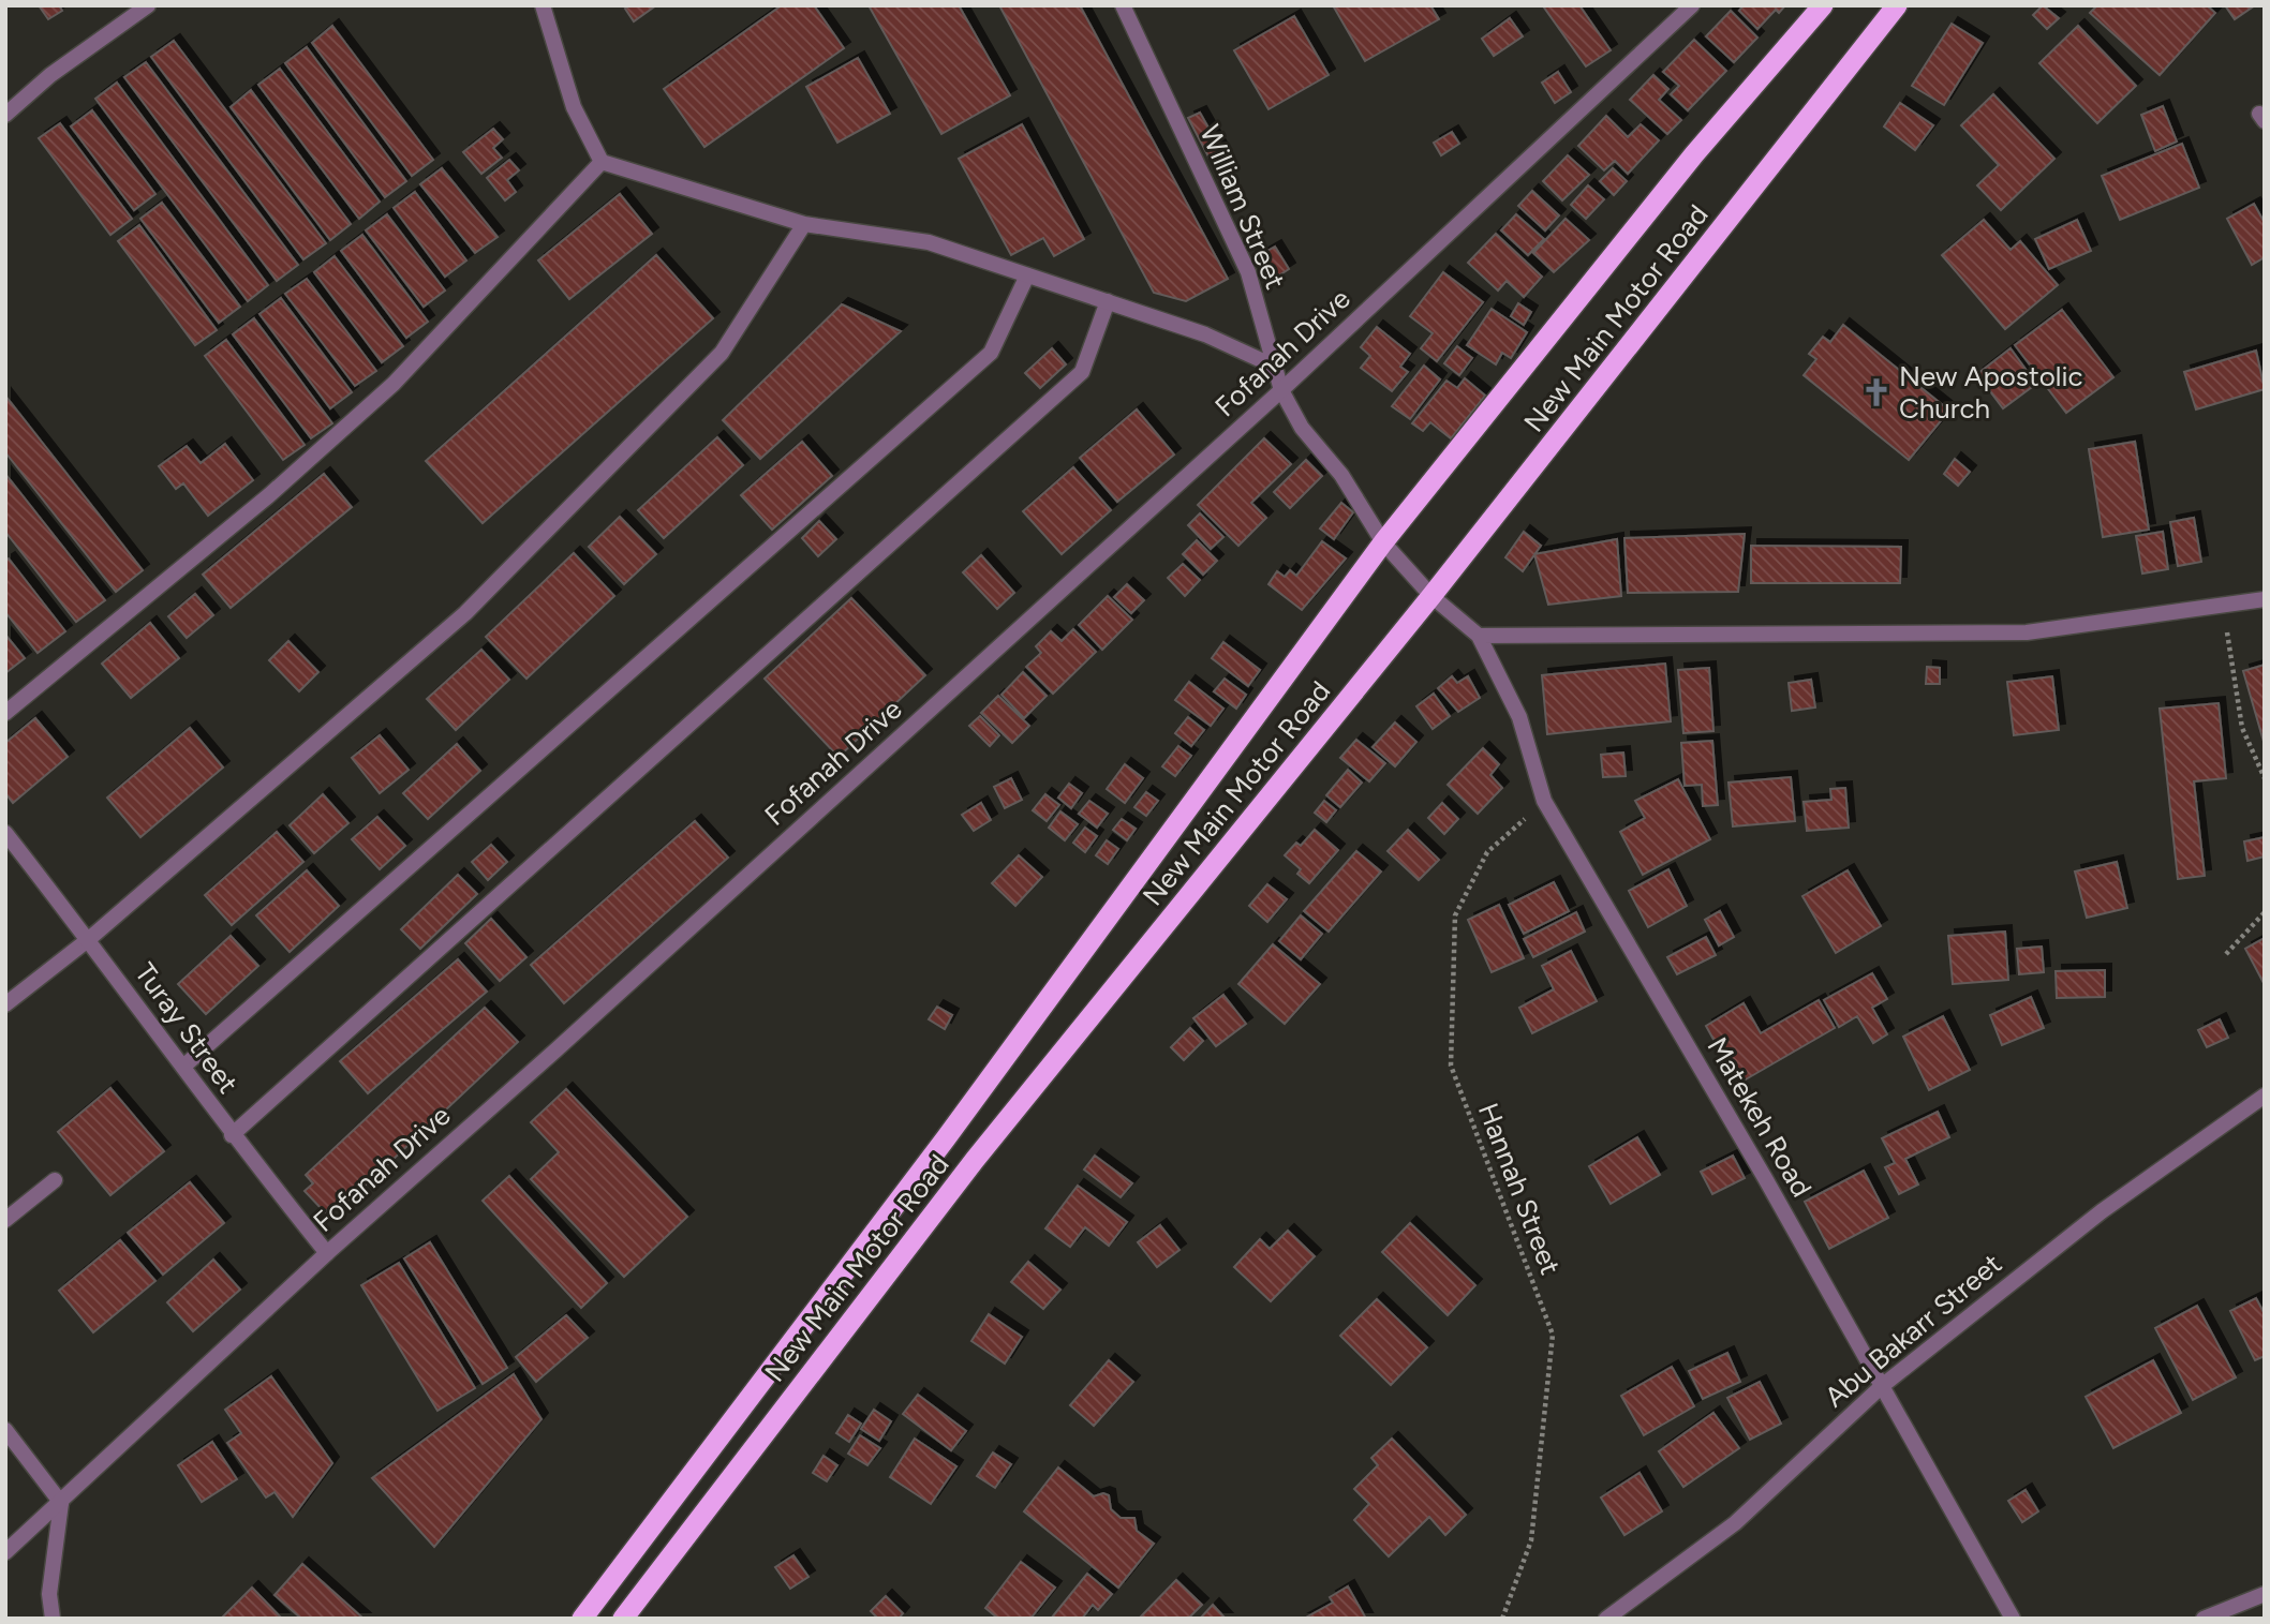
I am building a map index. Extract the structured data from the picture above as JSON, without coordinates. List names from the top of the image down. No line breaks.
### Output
{"streets":{"highway":["New Main Motor Road"],"street":["William Street","Fofanah Drive","Turay Street","Matekeh Road","Abu Bakarr Street"],"path":["Hannah Street"]},"crossings":[["William Street","New Main Motor Road"],["William Street","Fofanah Drive"],["William Street","Matekeh Road"],["Fofanah Drive","Turay Street"],["Matekeh Road","Hannah Street"],["Matekeh Road","Abu Bakarr Street"]],"places":{"church":["New Apostolic Church"]}}
